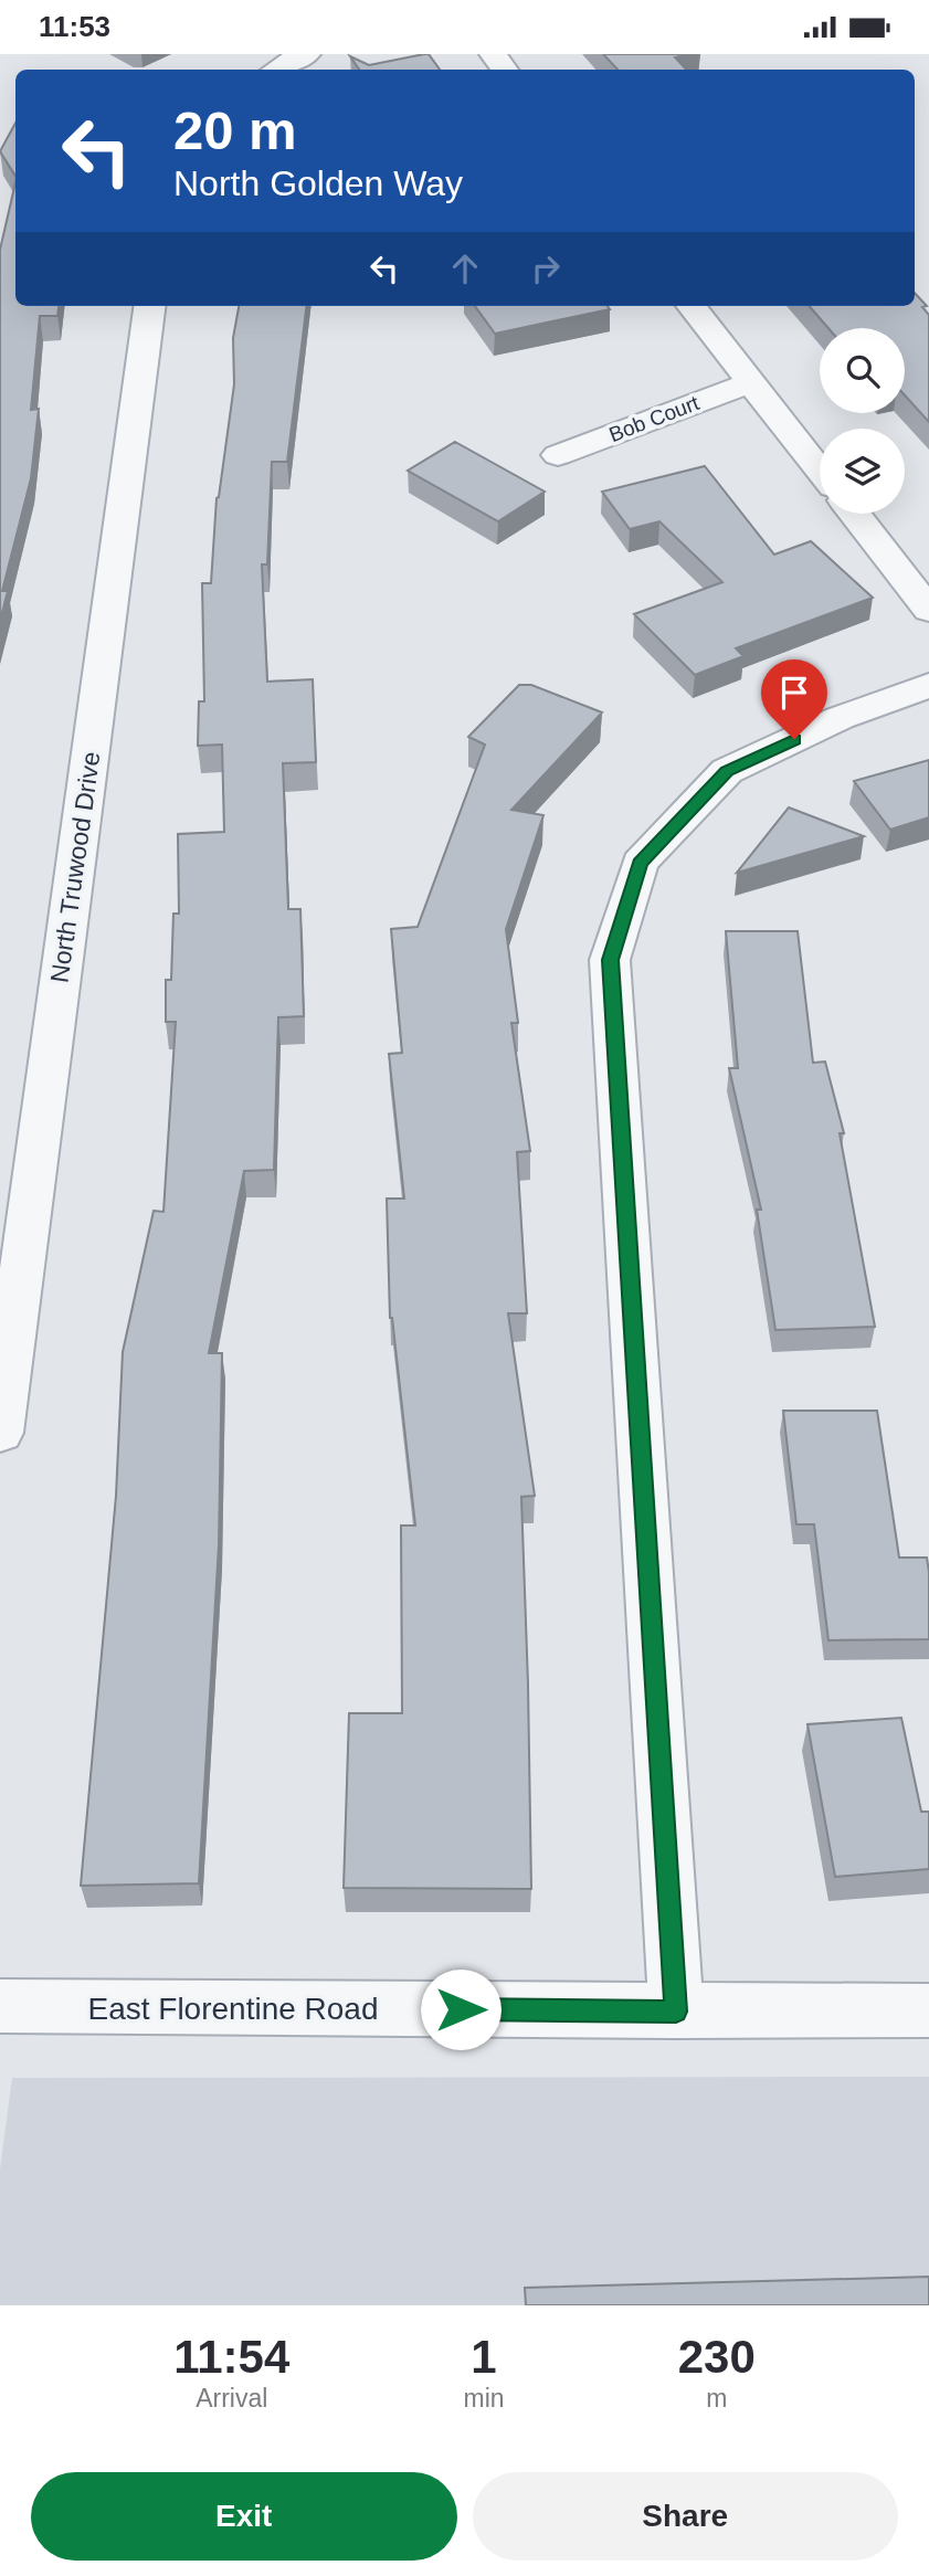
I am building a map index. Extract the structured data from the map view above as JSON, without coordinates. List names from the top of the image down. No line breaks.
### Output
{"streets":{"street":["Bob Court","North Truwood Drive","East Florentine Road"]},"page":{"status":"11:53","turn":["20 m","North Golden Way"],"eta":["11:54","Arrival","1","min","230","m"],"buttons":["Exit","Share"]}}
